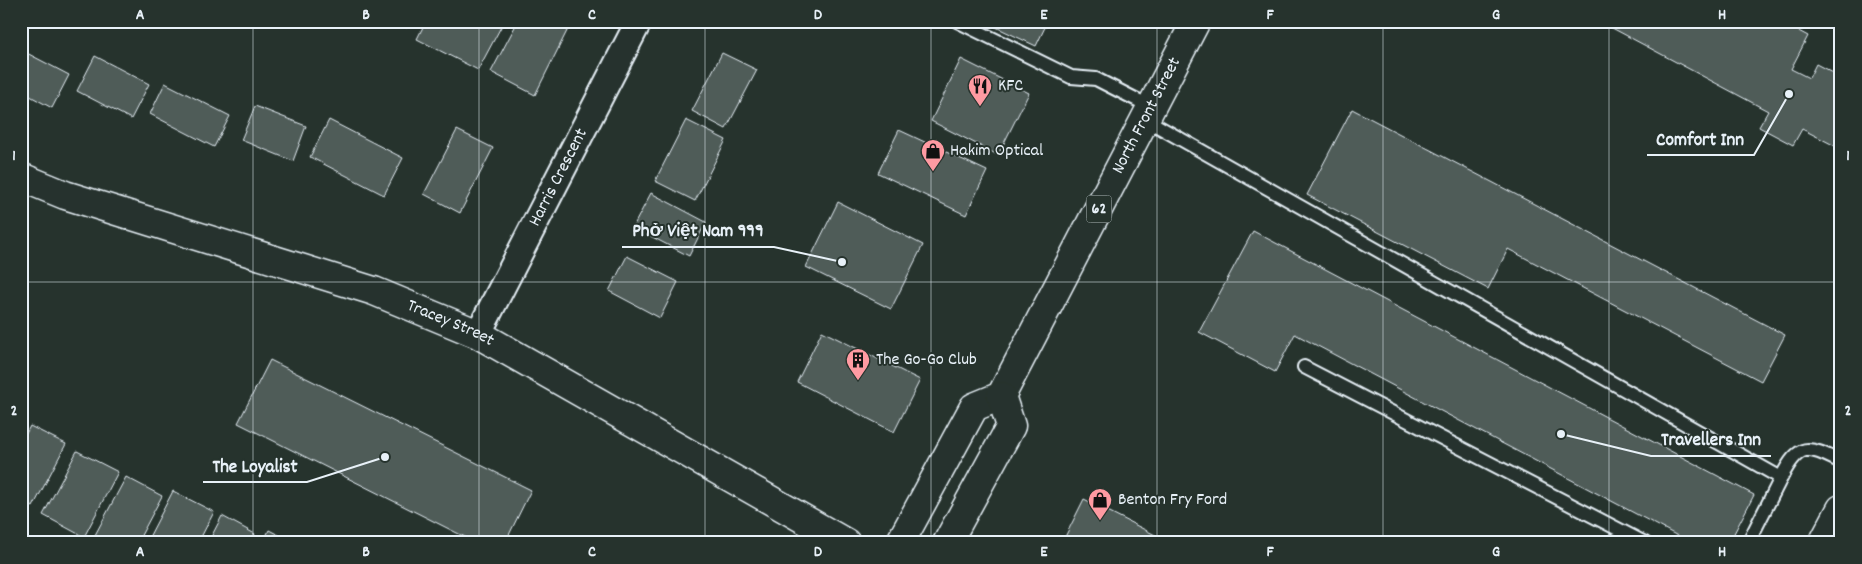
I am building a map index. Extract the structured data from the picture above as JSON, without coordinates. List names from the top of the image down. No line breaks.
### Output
{"streets":{"street":["North Front Street","Harris Crescent","62","Tracey Street"]},"crossings":[["Harris Crescent","Tracey Street"]],"places":{"other":["Comfort Inn","Phở Việt Nam 999","Travellers Inn","The Loyalist"],"restaurant":["KFC"],"shop":["Hakim Optical","Benton Fry Ford"],"building":["The Go-Go Club"]},"grid":{"columns":["A","B","C","D","E","F","G","H"],"rows":["1","2"]}}
